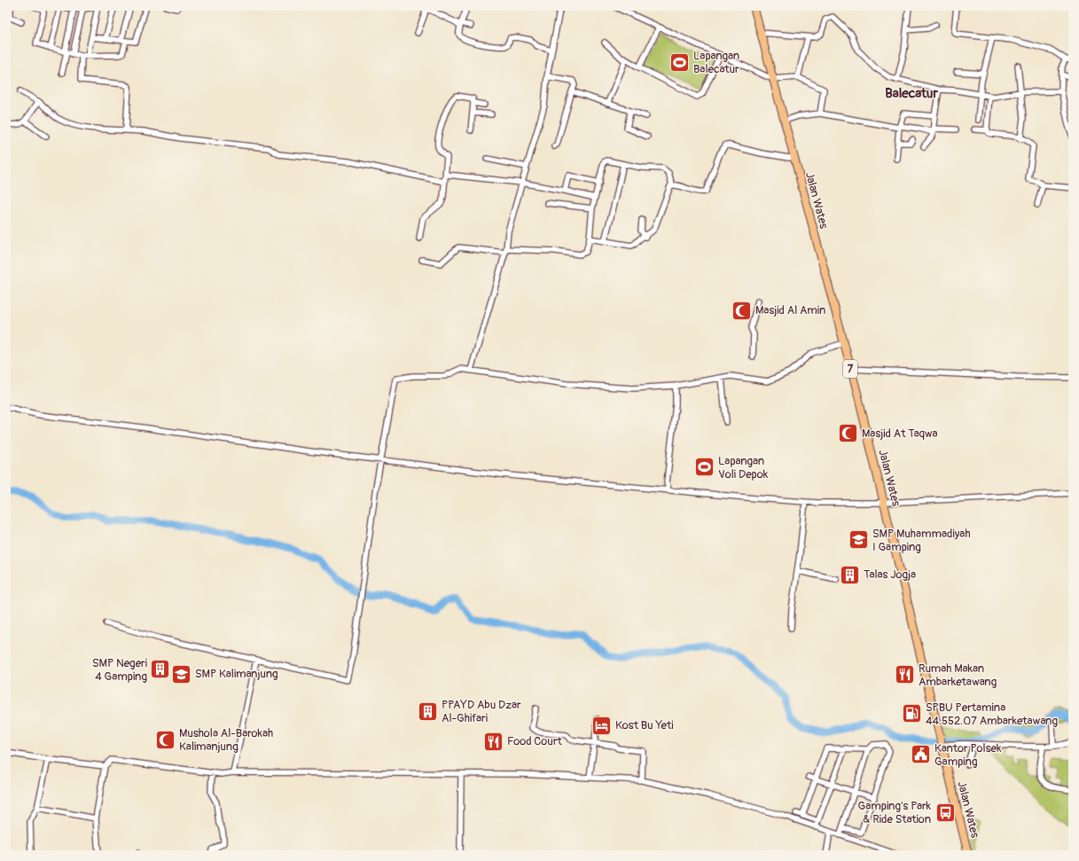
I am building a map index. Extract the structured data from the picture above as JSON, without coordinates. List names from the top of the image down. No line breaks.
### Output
{"streets":{"highway":["Jalan Wates","7"]},"districts":["Balecatur"],"places":{"sports":["Lapangan Balecatur","Lapangan Voli Depok"],"mosque":["Masjid Al Amin","Masjid At Taqwa","Mushola Al-Barokah Kalimanjung"],"school or university":["SMP Muhammadiyah I Gamping","SMP Kalimanjung"],"building":["Talas Jogja","SMP Negeri 4 Gamping","PPAYD Abu Dzar Al-Ghifari"],"restaurant":["Rumah Makan Ambarketawang","Food Court"],"fuel station":["SPBU Pertamina 44.552.07 Ambarketawang"],"hotel":["Kost Bu Yeti"],"public building":["Kantor Polsek Gamping"],"bus stop":["Gamping's Park & Ride Station"]}}
